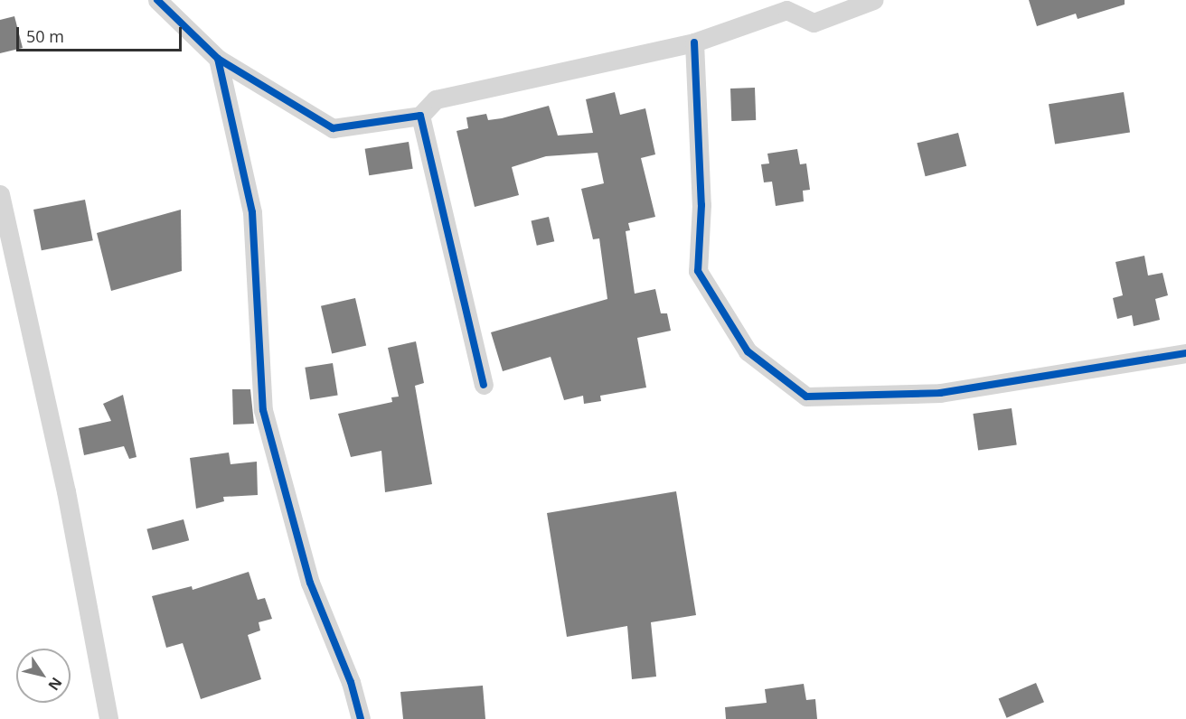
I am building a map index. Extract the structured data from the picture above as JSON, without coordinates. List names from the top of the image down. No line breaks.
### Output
{"scale_bar":"50 m","north":"bottom right"}
